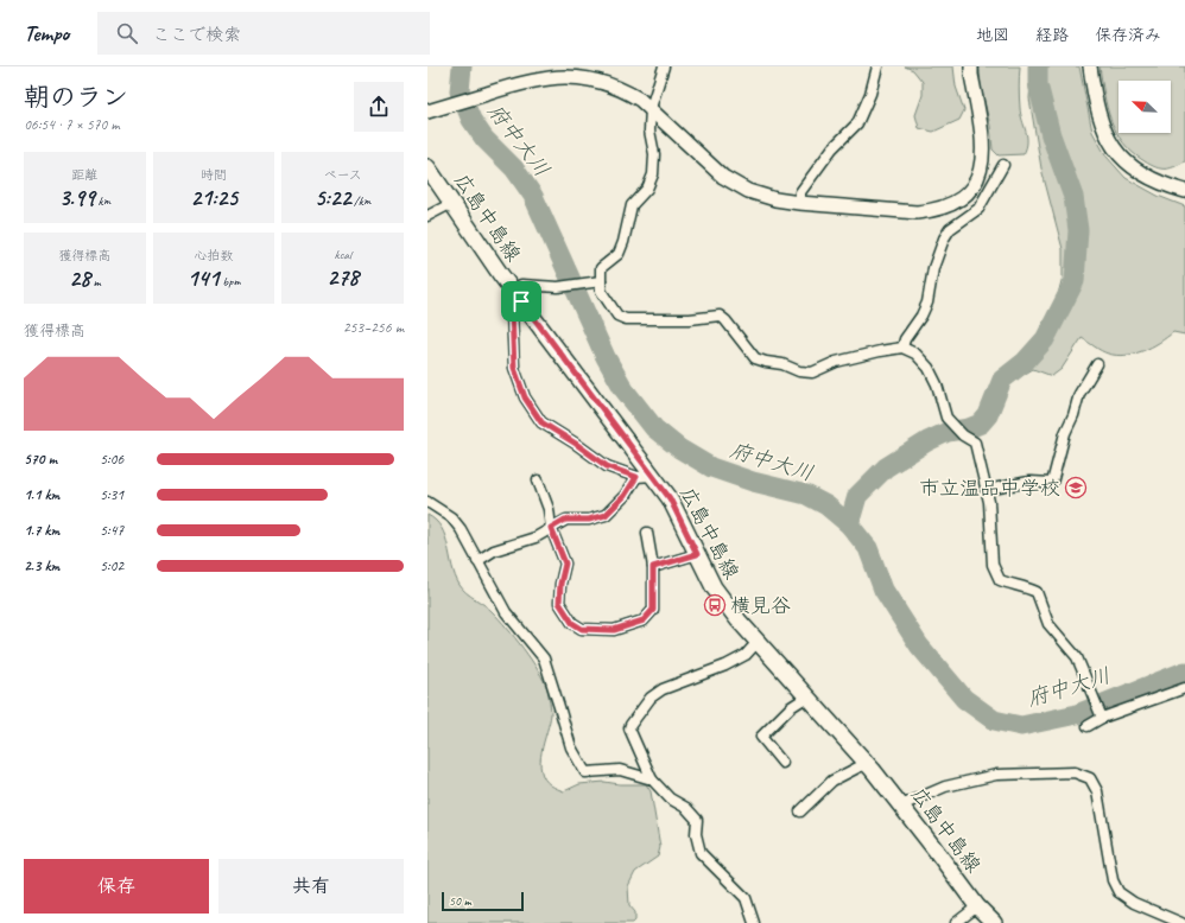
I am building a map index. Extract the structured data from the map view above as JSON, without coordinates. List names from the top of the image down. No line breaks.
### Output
{"streets":{"main road":["広島中島線"]},"water":["府中大川"],"places":{"school or university":["市立温品中学校"],"bus stop":["横見谷"]},"scale_bar":"50 m","north":"top left","page":{"header":"Tempo","search":"ここで検索","nav":["地図","経路","保存済み"],"heading":["朝のラン","06:54 · 7 × 570 m"],"stats":[["距離","3.99 km"],["時間","21:25"],["ペース","5:22 /km"],["獲得標高","28 m"],["心拍数","141 bpm"],["kcal","278"]],"chart":["獲得標高","253–256 m"],"list":[{"name":"570 m","note":"5:06"},{"name":"1.1 km","note":"5:31"},{"name":"1.7 km","note":"5:47"},{"name":"2.3 km","note":"5:02"}],"buttons":["保存","共有"],"scale":"50 m"}}
